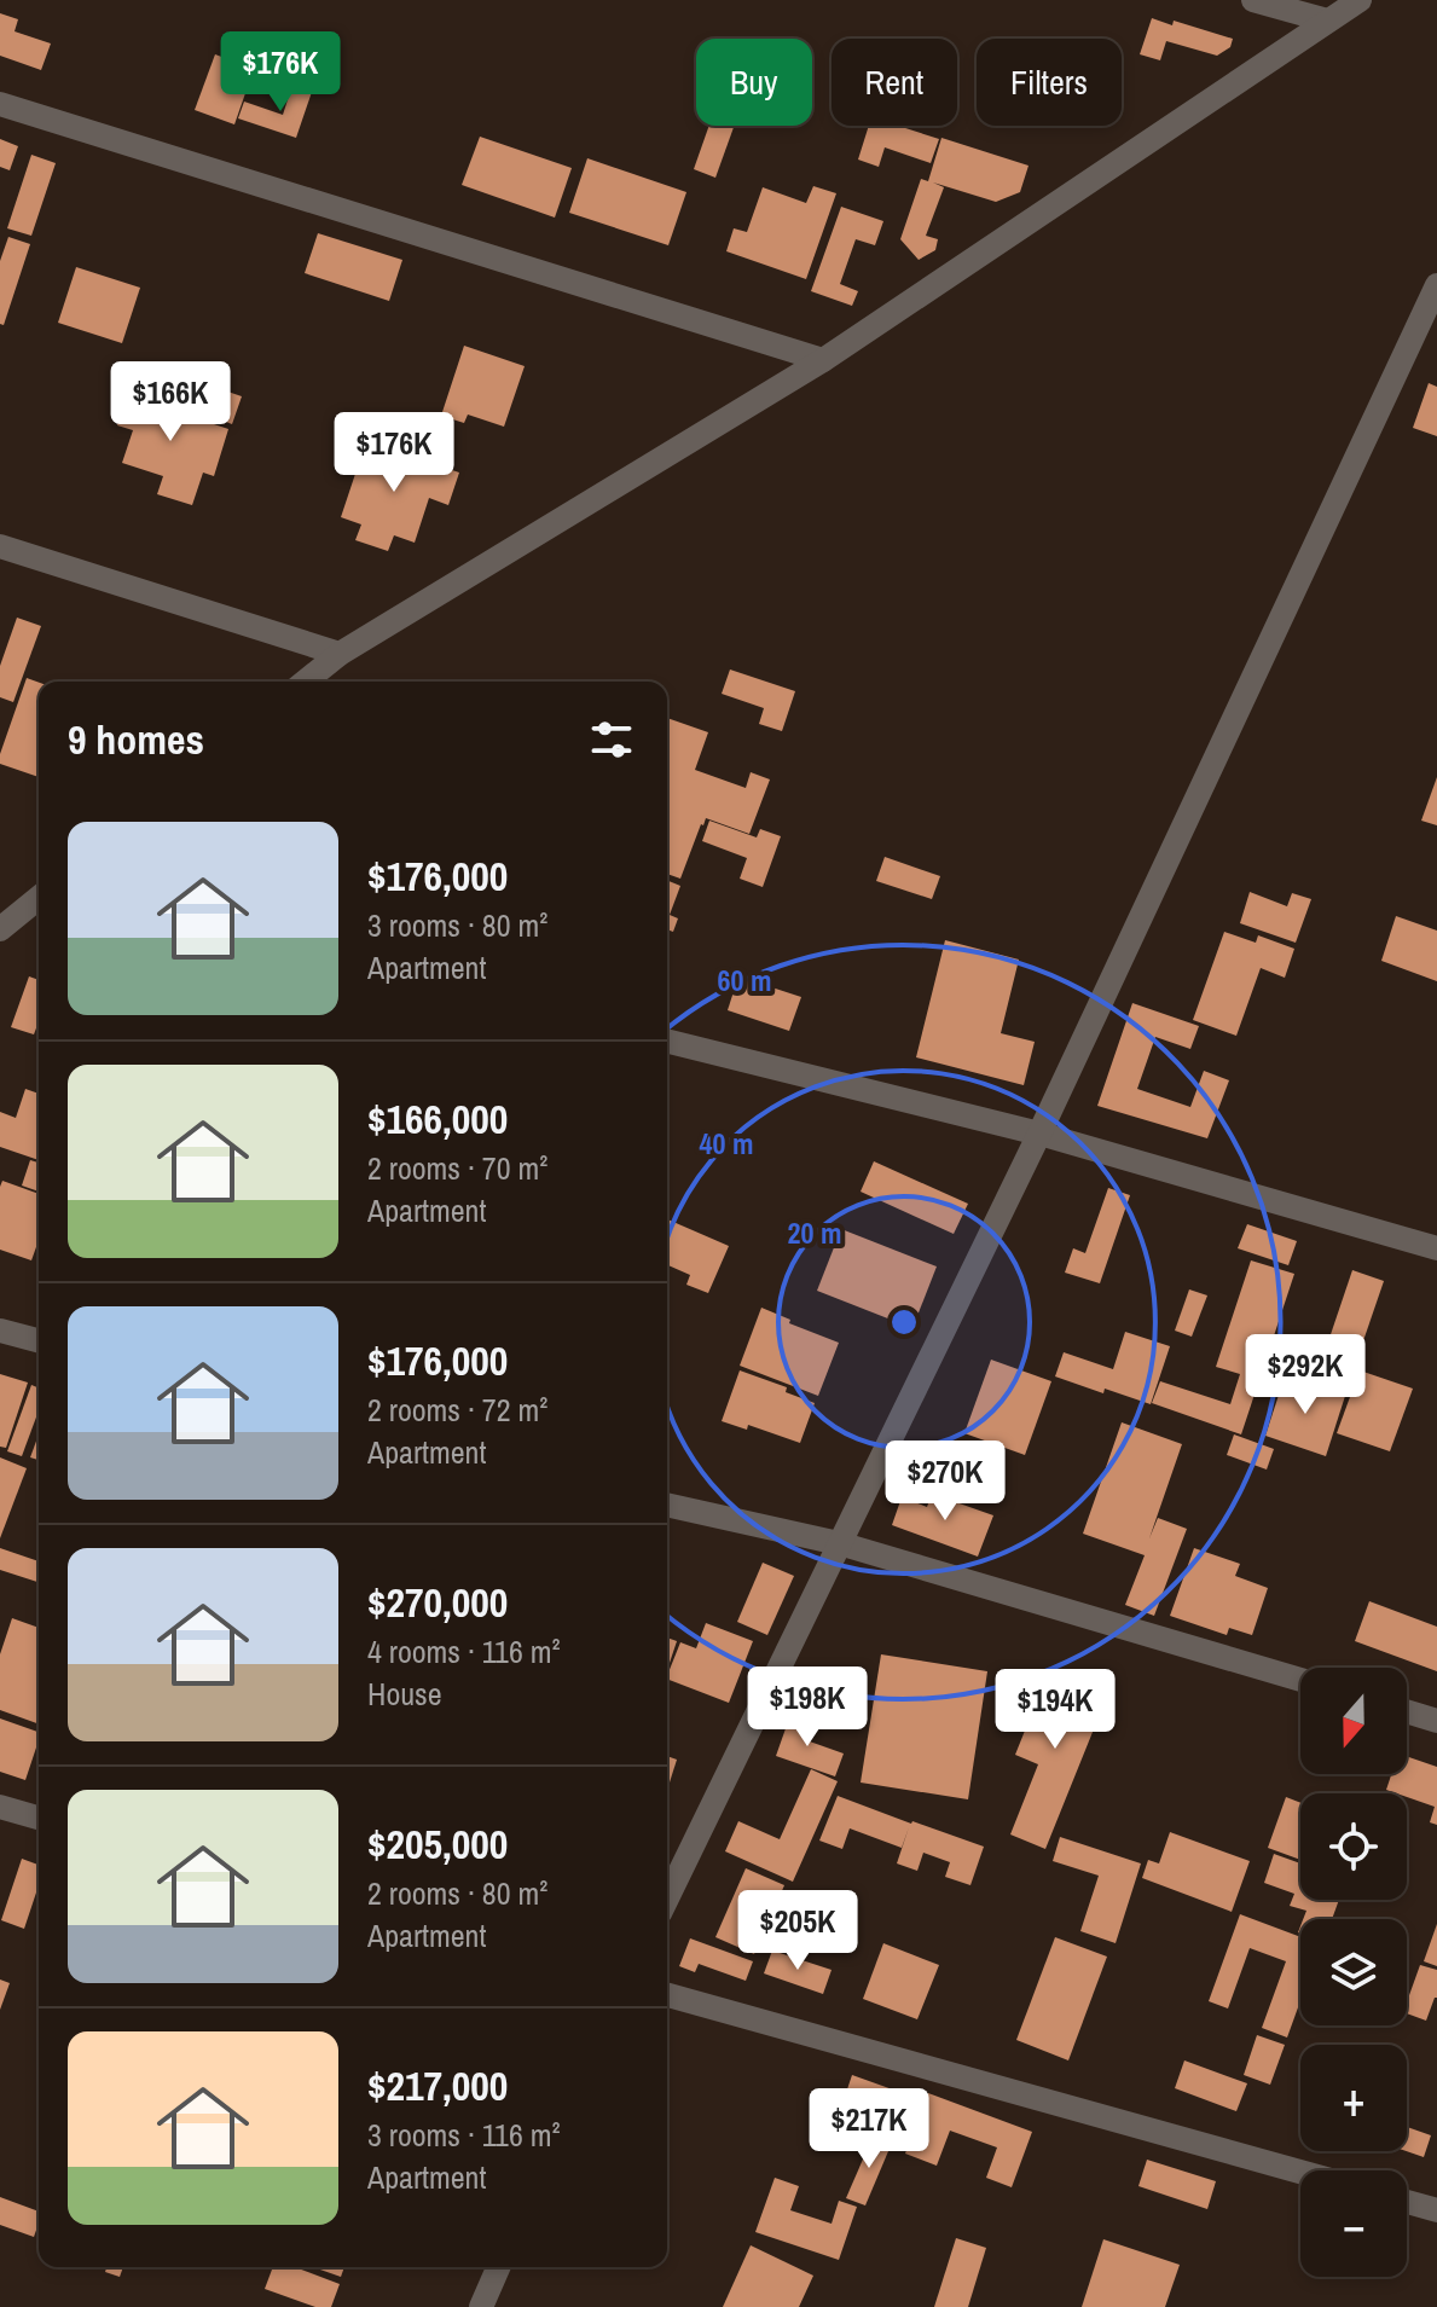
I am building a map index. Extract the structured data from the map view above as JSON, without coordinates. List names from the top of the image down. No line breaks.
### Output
{"north":"bottom","page":{"price":["$176K","$166K","$176K","$292K","$270K","$198K","$194K","$205K","$217K"],"chip":["Buy","Rent","Filters"],"heading":"9 homes","list":[{"name":"$176,000","note":"3 rooms · 80 m² · Apartment"},{"name":"$166,000","note":"2 rooms · 70 m² · Apartment"},{"name":"$176,000","note":"2 rooms · 72 m² · Apartment"},{"name":"$270,000","note":"4 rooms · 116 m² · House"},{"name":"$205,000","note":"2 rooms · 80 m² · Apartment"},{"name":"$217,000","note":"3 rooms · 116 m² · Apartment"}],"map_buttons":["+","−"]},"rings":["60 m","40 m","20 m"]}
